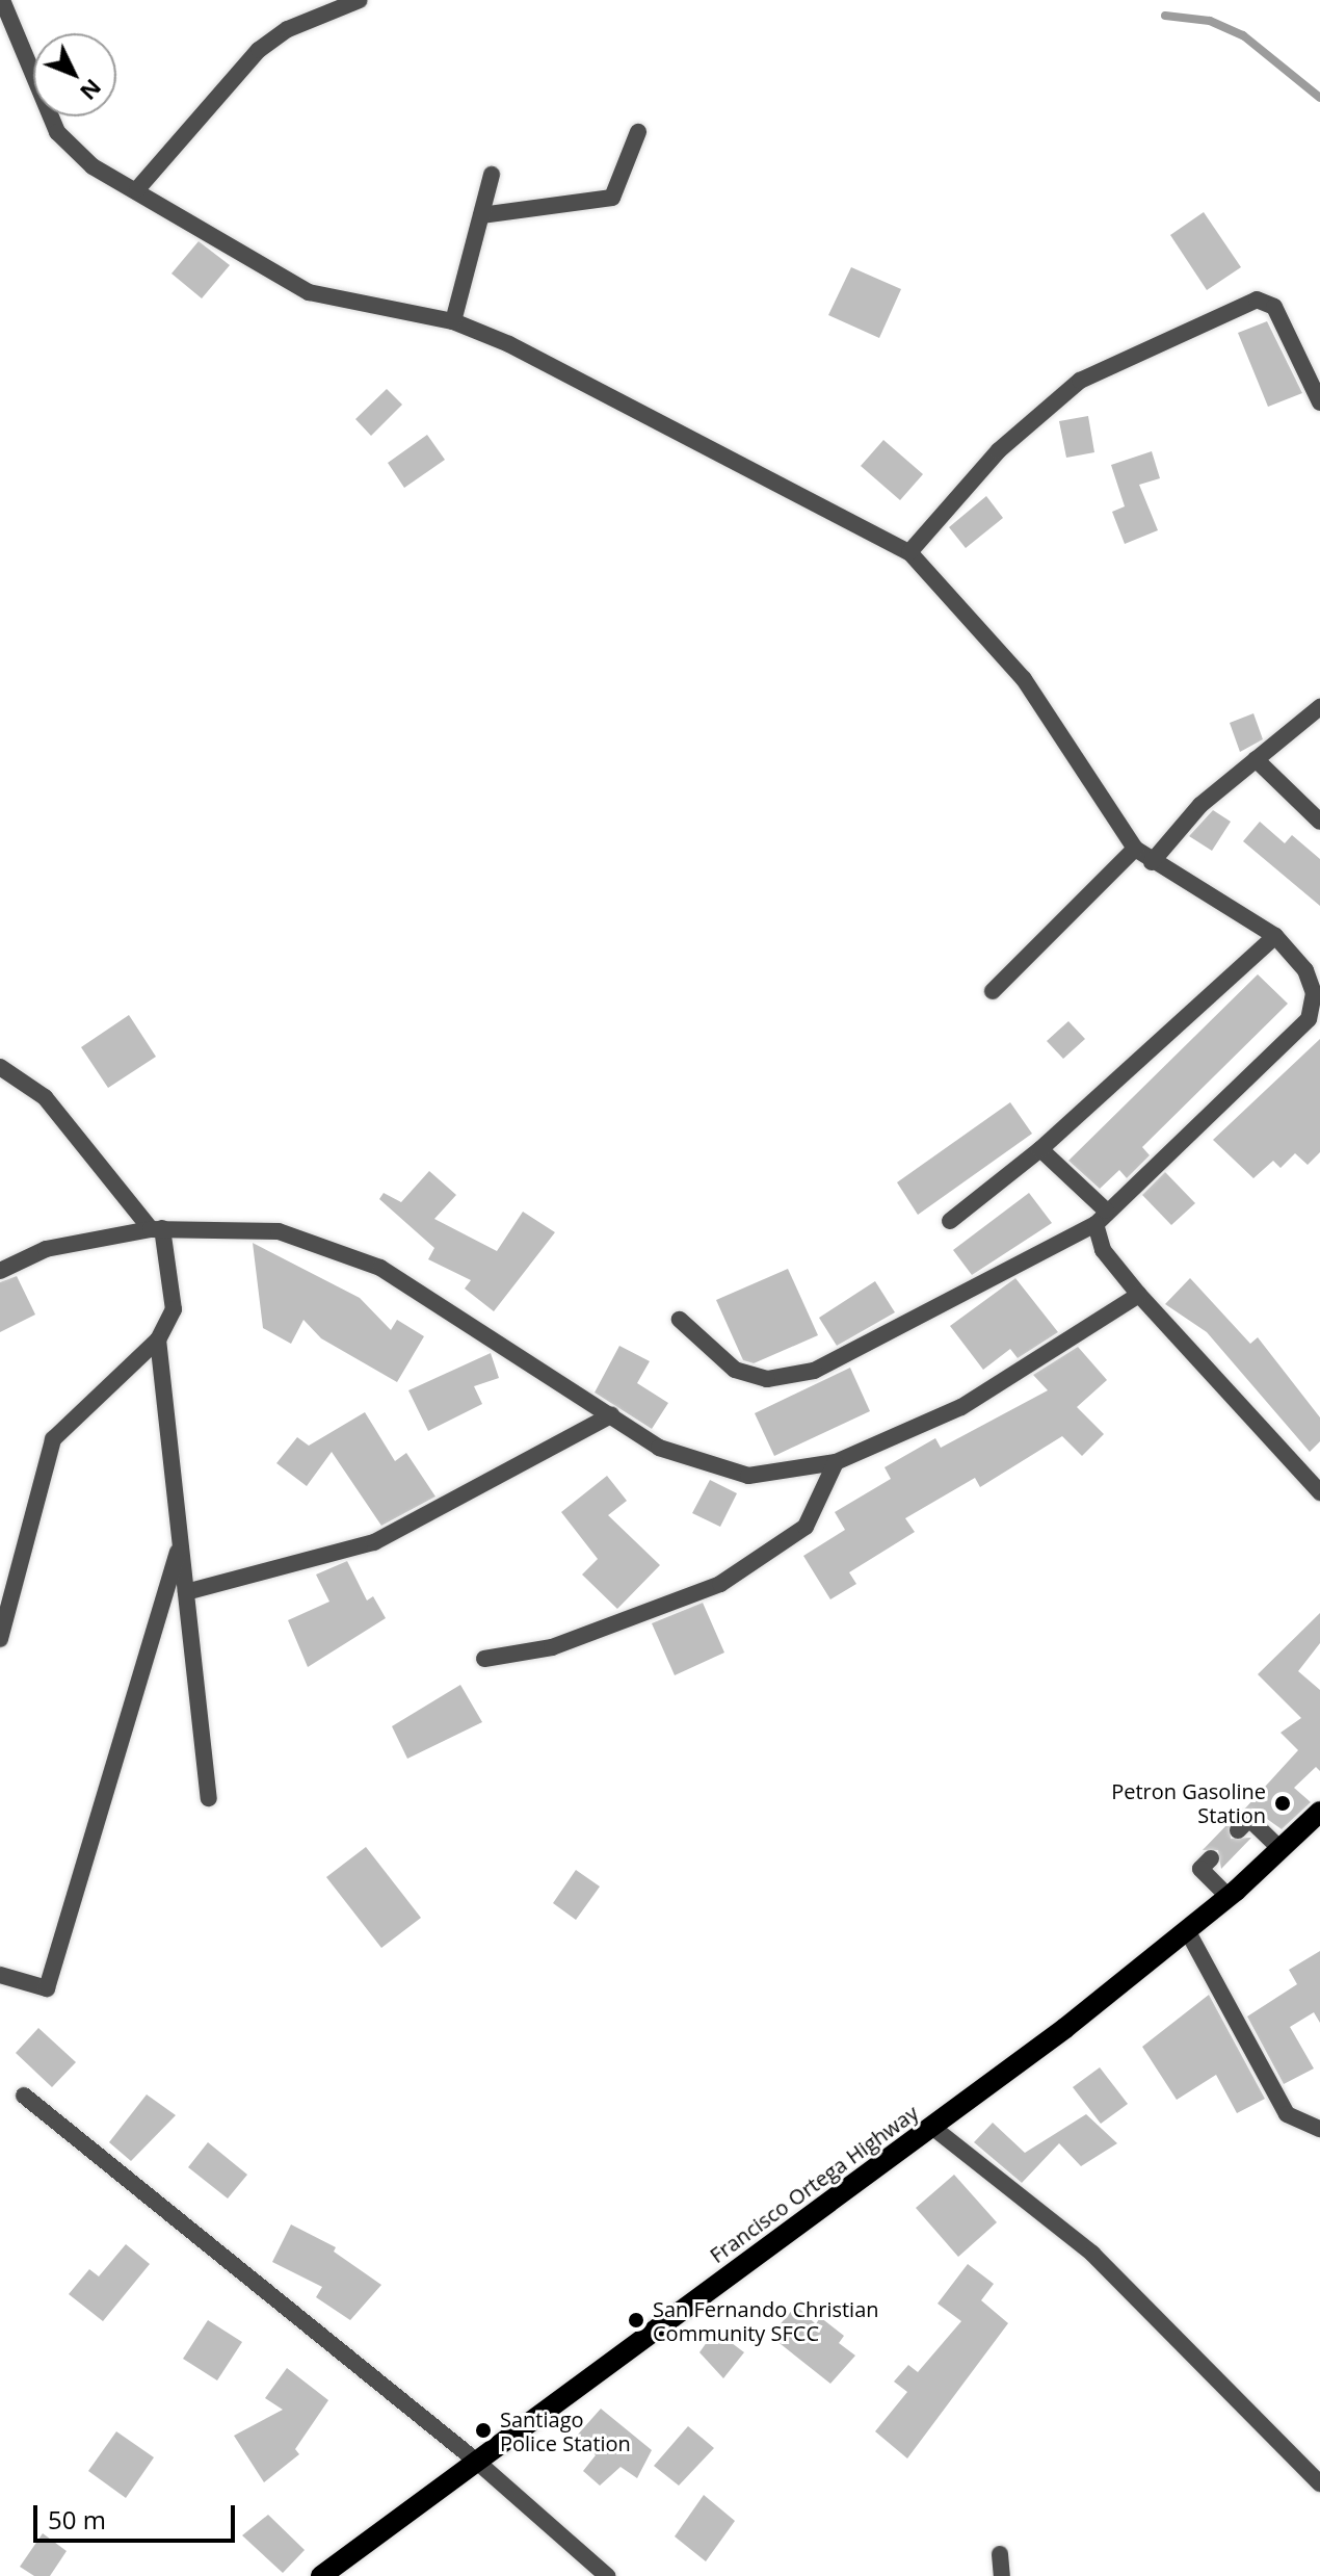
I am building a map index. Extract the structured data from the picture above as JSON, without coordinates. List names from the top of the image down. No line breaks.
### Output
{"streets":{"main road":["Francisco Ortega Highway"]},"places":["Petron Gasoline Station","San Fernando Christian Community SFCC","Santiago Police Station"],"scale_bar":"50 m","north":"bottom right"}
